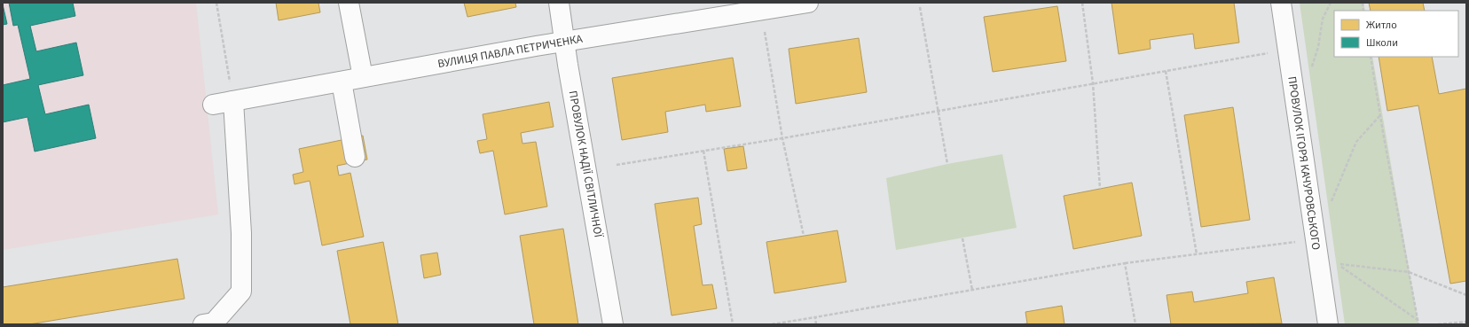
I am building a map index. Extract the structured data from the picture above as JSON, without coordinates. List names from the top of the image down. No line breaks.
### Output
{"streets":{"street":["ВУЛИЦЯ ПАВЛА ПЕТРИЧЕНКА","ПРОВУЛОК ІГОРЯ КАЧУРОВСЬКОГО","ПРОВУЛОК НАДІЇ СВІТЛИЧНОЇ"]},"crossings":[["ВУЛИЦЯ ПАВЛА ПЕТРИЧЕНКА","ПРОВУЛОК НАДІЇ СВІТЛИЧНОЇ"]],"legend":["Житло","Школи"]}
